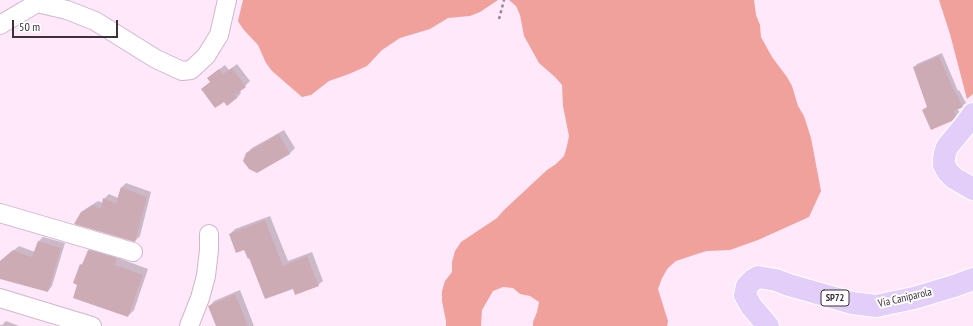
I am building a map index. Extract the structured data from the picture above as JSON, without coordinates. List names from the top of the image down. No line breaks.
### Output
{"streets":{"main road":["SP72","Via Caniparola"]},"scale_bar":"50 m"}
